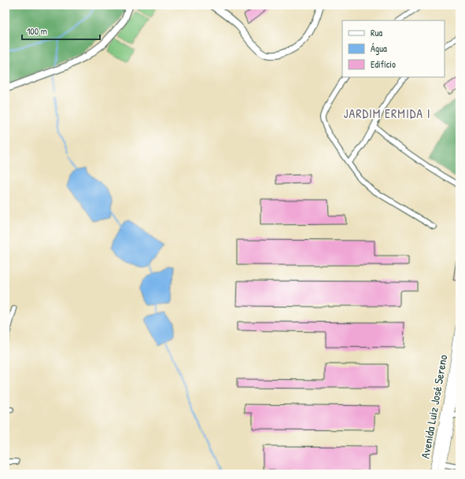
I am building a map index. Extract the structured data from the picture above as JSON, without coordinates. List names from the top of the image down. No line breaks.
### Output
{"streets":{"main road":["Avenida Luiz José Sereno"]},"districts":["JARDIM ERMIDA I"],"legend":["Rua","Água","Edifício"],"scale_bar":"100 m"}
